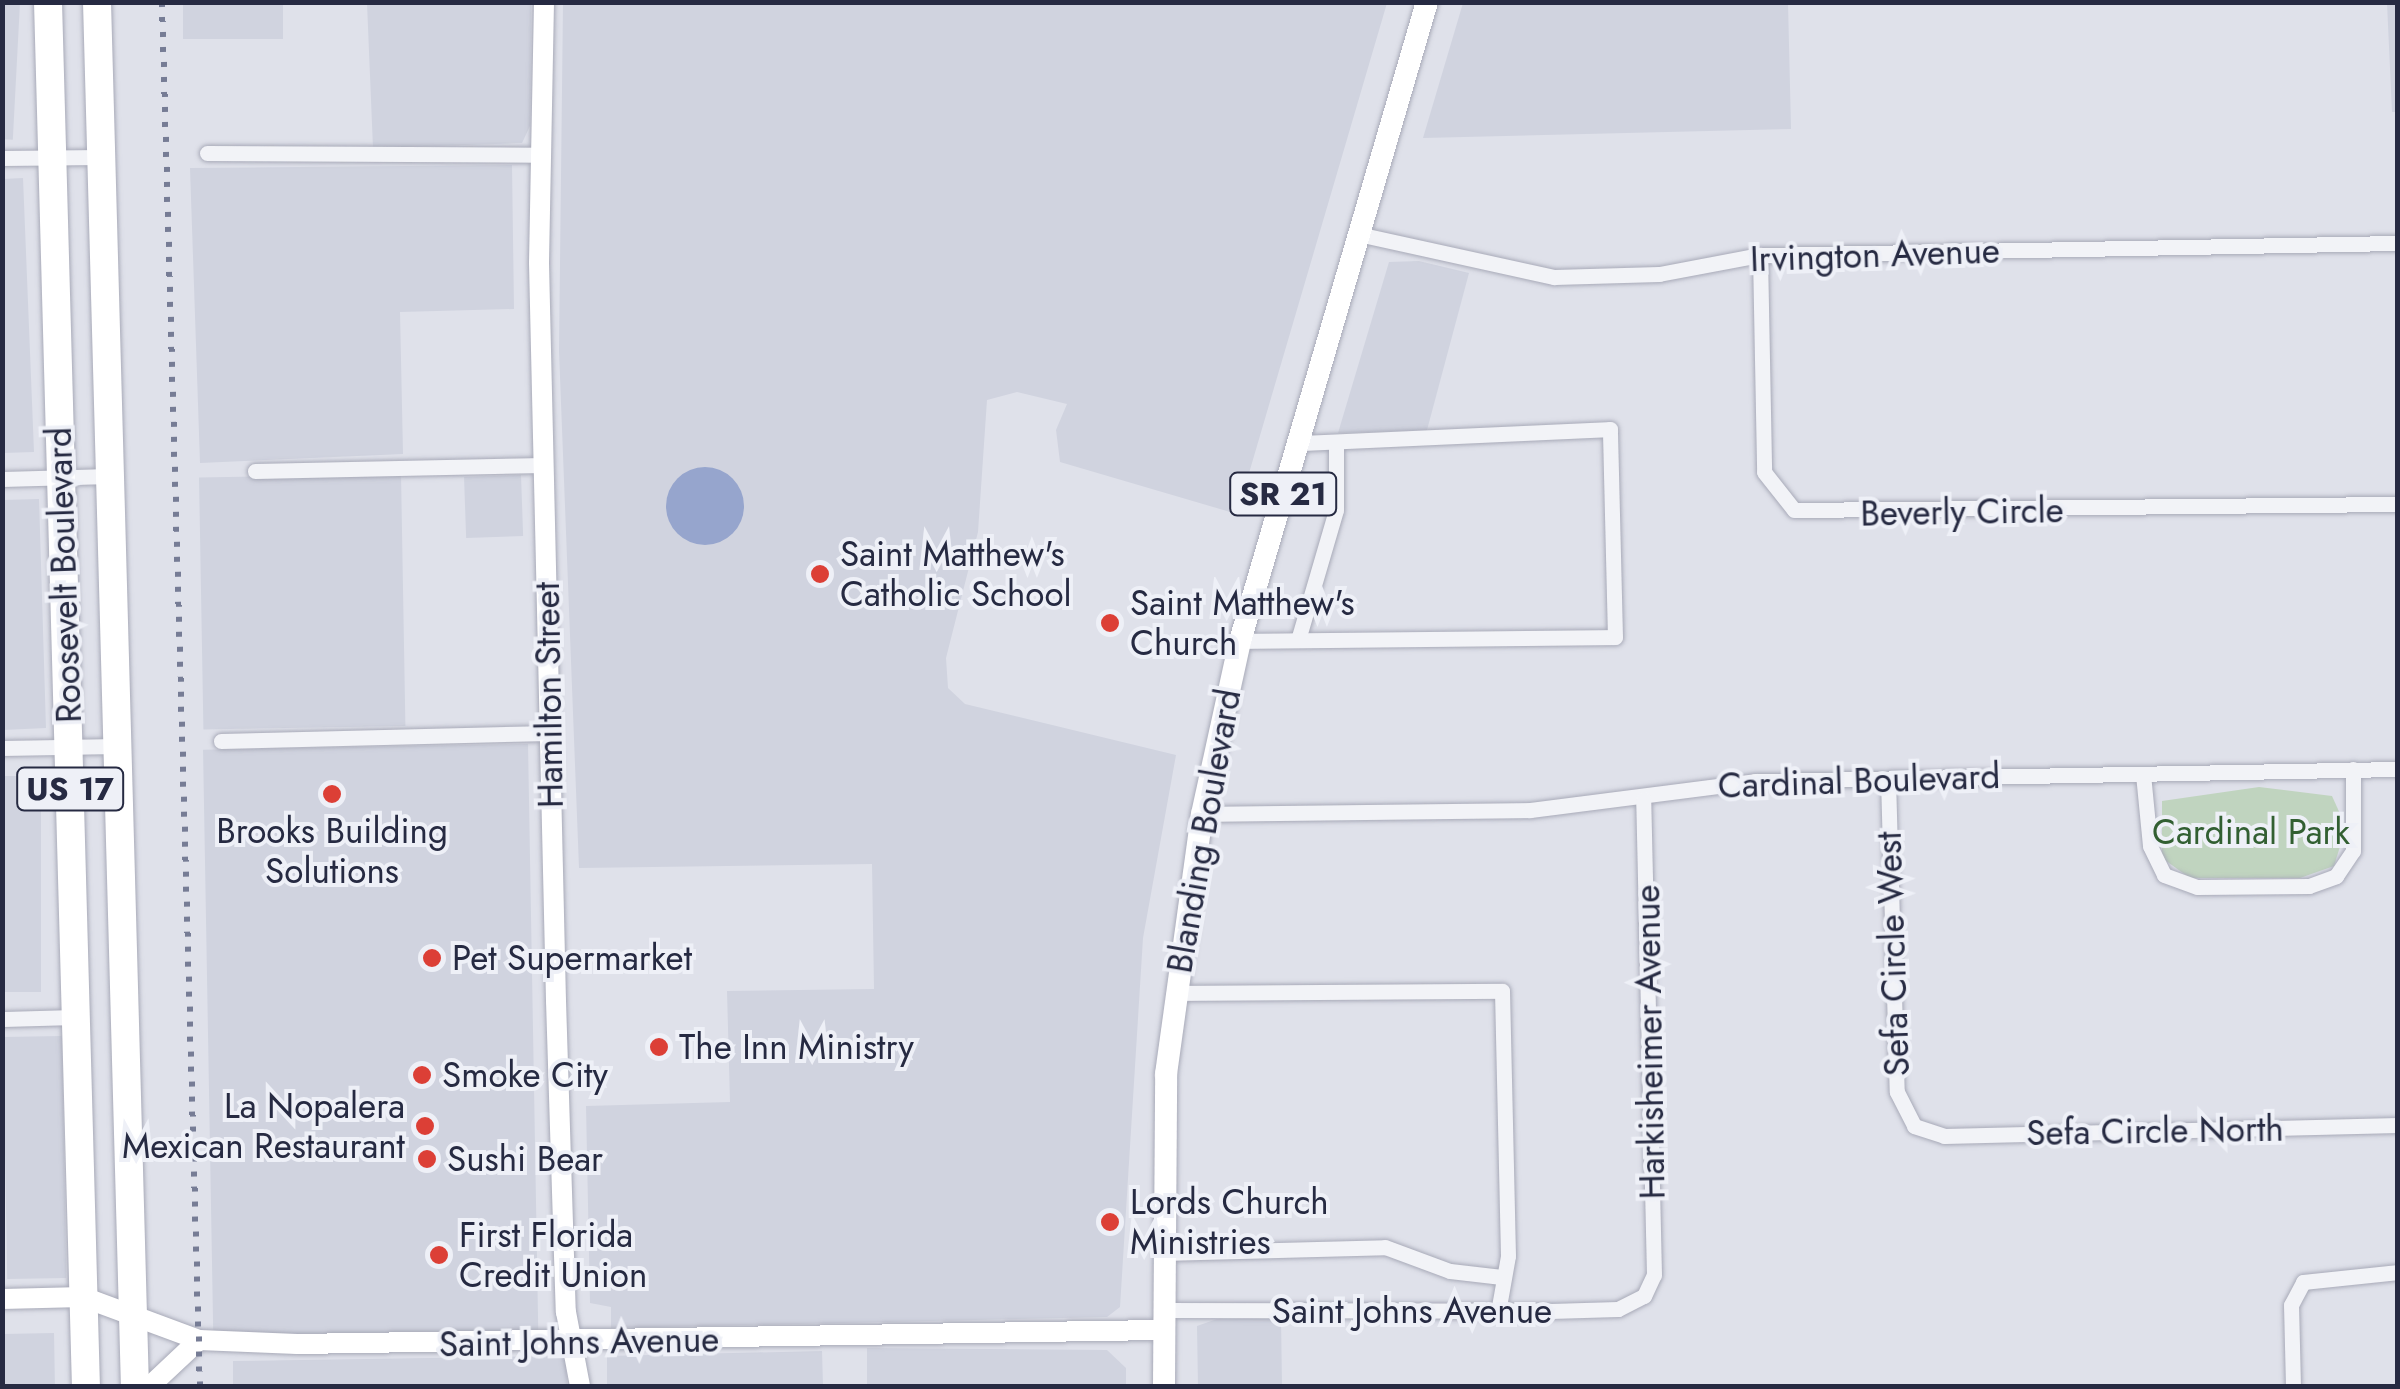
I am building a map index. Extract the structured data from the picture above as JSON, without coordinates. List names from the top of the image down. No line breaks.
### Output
{"streets":{"highway":["Roosevelt Boulevard","US 17"],"main road":["SR 21","Blanding Boulevard"],"street":["Irvington Avenue","Beverly Circle","Hamilton Street","Cardinal Boulevard","Sefa Circle West","Harkisheimer Avenue","Sefa Circle North","Saint Johns Avenue"]},"crossings":[["Irvington Avenue","Beverly Circle"],["Irvington Avenue","Blanding Boulevard"],["Roosevelt Boulevard","Saint Johns Avenue"],["Hamilton Street","Saint Johns Avenue"],["Cardinal Boulevard","Blanding Boulevard"],["Cardinal Boulevard","Sefa Circle West"],["Cardinal Boulevard","Harkisheimer Avenue"],["Blanding Boulevard","Saint Johns Avenue"],["Sefa Circle West","Sefa Circle North"],["Harkisheimer Avenue","Saint Johns Avenue"]],"parks":["Cardinal Park"],"places":["Saint Matthew's Catholic School","Saint Matthew's Church","Brooks Building Solutions","Pet Supermarket","The Inn Ministry","Smoke City","La Nopalera Mexican Restaurant","Sushi Bear","Lords Church Ministries","First Florida Credit Union"]}
